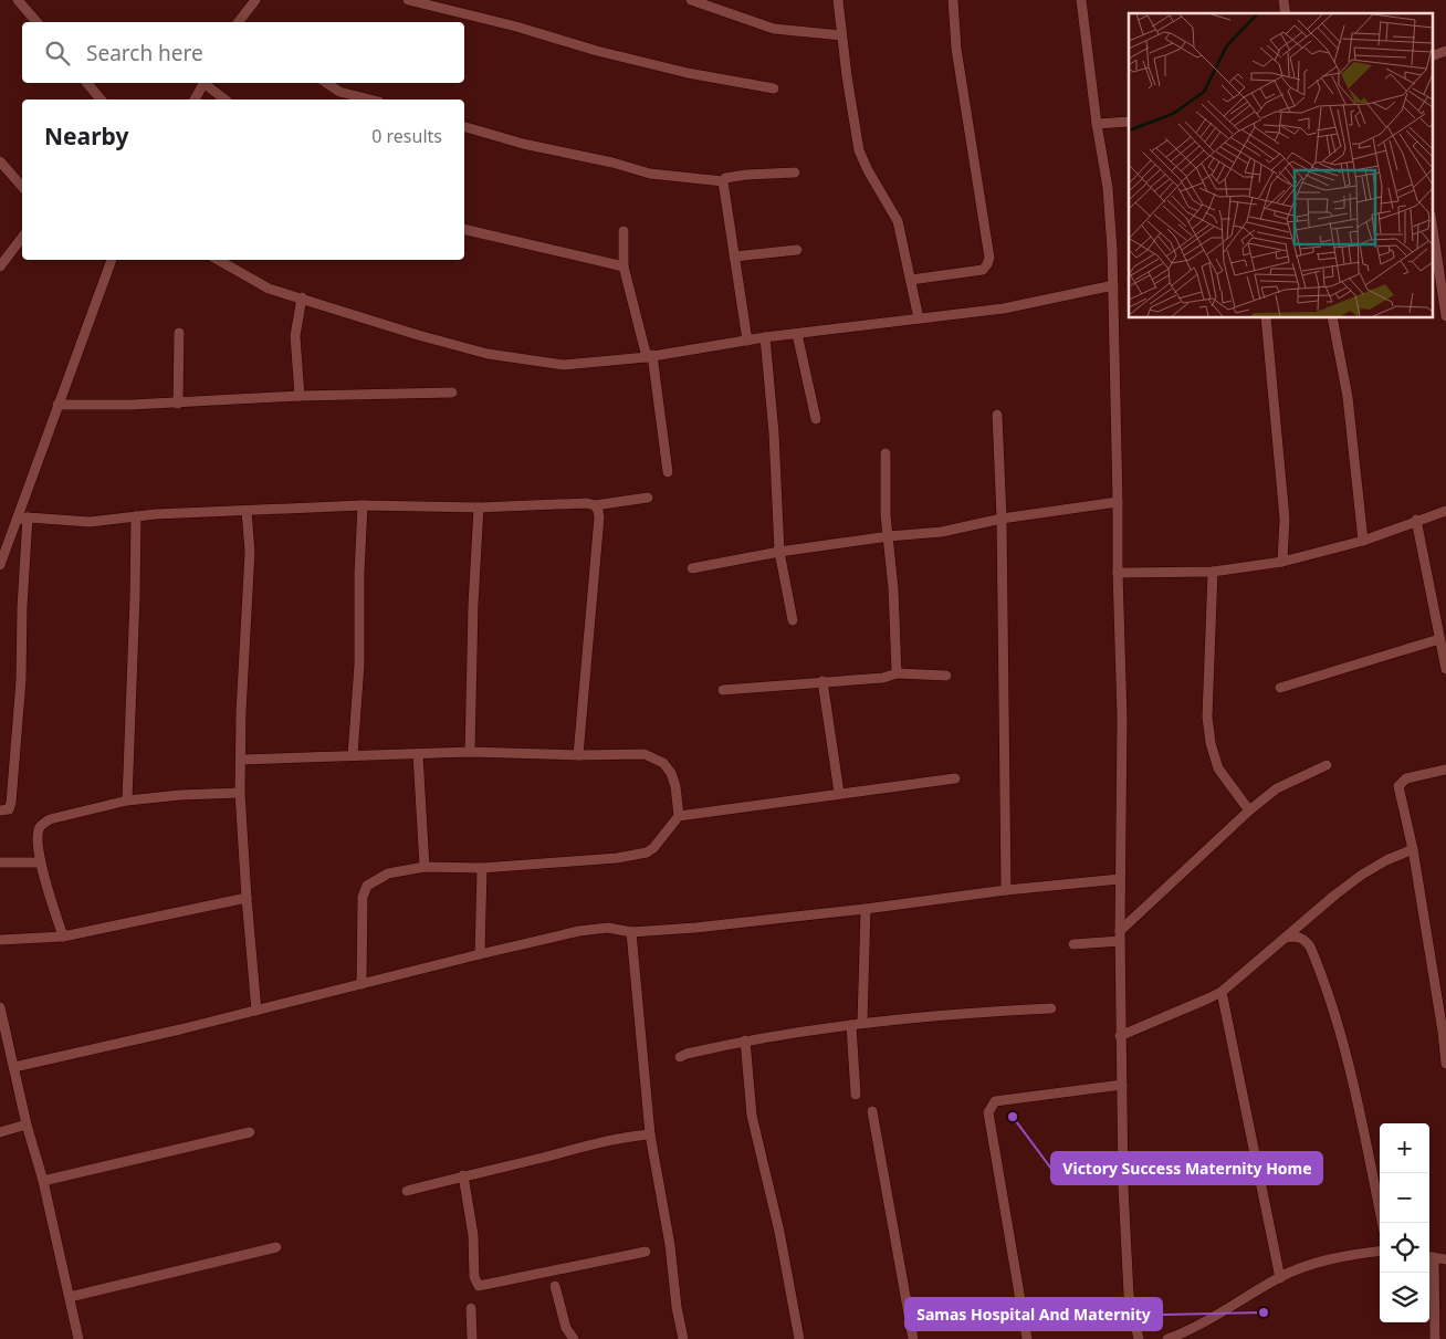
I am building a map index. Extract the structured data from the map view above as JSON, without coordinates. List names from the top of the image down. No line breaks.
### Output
{"places":["Victory Success Maternity Home","Samas Hospital And Maternity"],"page":{"search":"Search here","heading":["Nearby","0 results"],"map_buttons":["+","−"]}}
